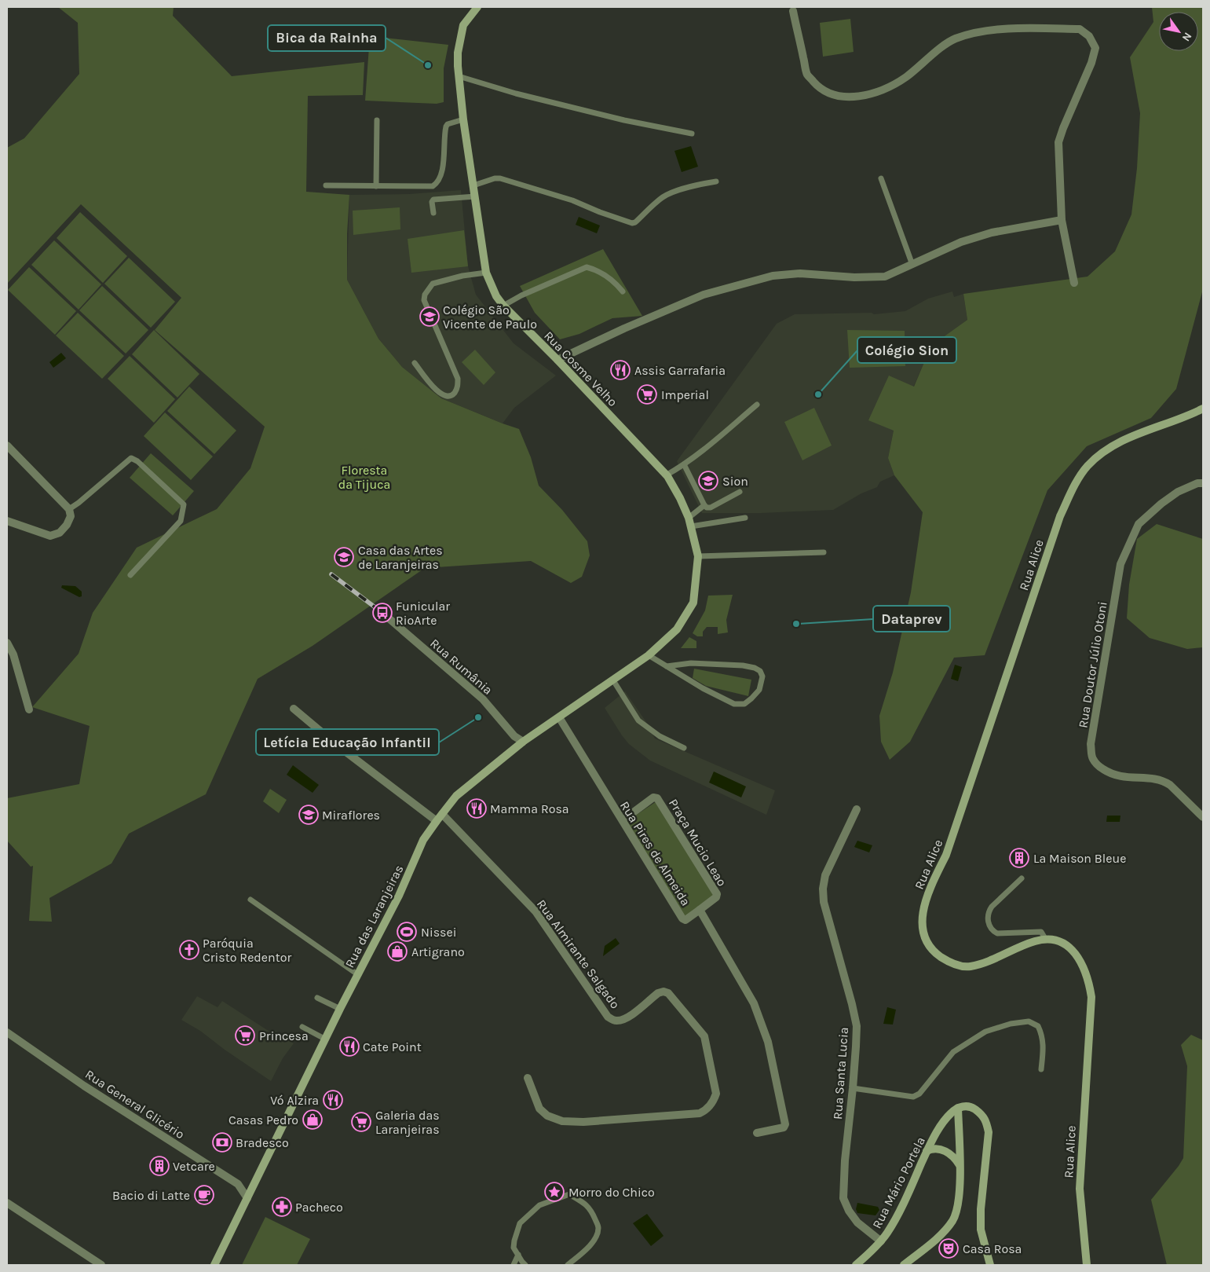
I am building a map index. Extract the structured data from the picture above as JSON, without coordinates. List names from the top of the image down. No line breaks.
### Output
{"streets":{"street":["Rua Cosme Velho","Rua Alice","Rua Doutor Júlio Otoni","Rua Rumânia","Praça Mucio Leao","Rua Pires de Almeida","Rua das Laranjeiras","Rua Almirante Salgado","Rua Santa Lucia","Rua General Glicério","Rua Mário Portela"]},"crossings":[["Rua Cosme Velho","Rua das Laranjeiras"],["Rua Rumânia","Rua das Laranjeiras"],["Praça Mucio Leao","Rua Pires de Almeida"],["Rua Pires de Almeida","Rua das Laranjeiras"],["Rua das Laranjeiras","Rua Almirante Salgado"],["Rua das Laranjeiras","Rua General Glicério"],["Rua Santa Lucia","Rua Mário Portela"]],"parks":["Floresta da Tijuca"],"places":{"other":["Bica da Rainha","Colégio Sion","Dataprev","Letícia Educação Infantil"],"school or university":["Colégio São Vicente de Paulo","Sion","Casa das Artes de Laranjeiras","Miraflores"],"restaurant":["Assis Garrafaria","Mamma Rosa","Cate Point","Vó Alzira"],"supermarket":["Imperial","Princesa","Galeria das Laranjeiras"],"bus stop":["Funicular RioArte"],"building":["La Maison Bleue","Vetcare"],"sports":["Nissei"],"church":["Paróquia Cristo Redentor"],"shop":["Artigrano","Casas Pedro"],"bank":["Bradesco"],"place":["Morro do Chico"],"cafe":["Bacio di Latte"],"pharmacy":["Pacheco"],"theatre":["Casa Rosa"]},"north":"bottom right"}
